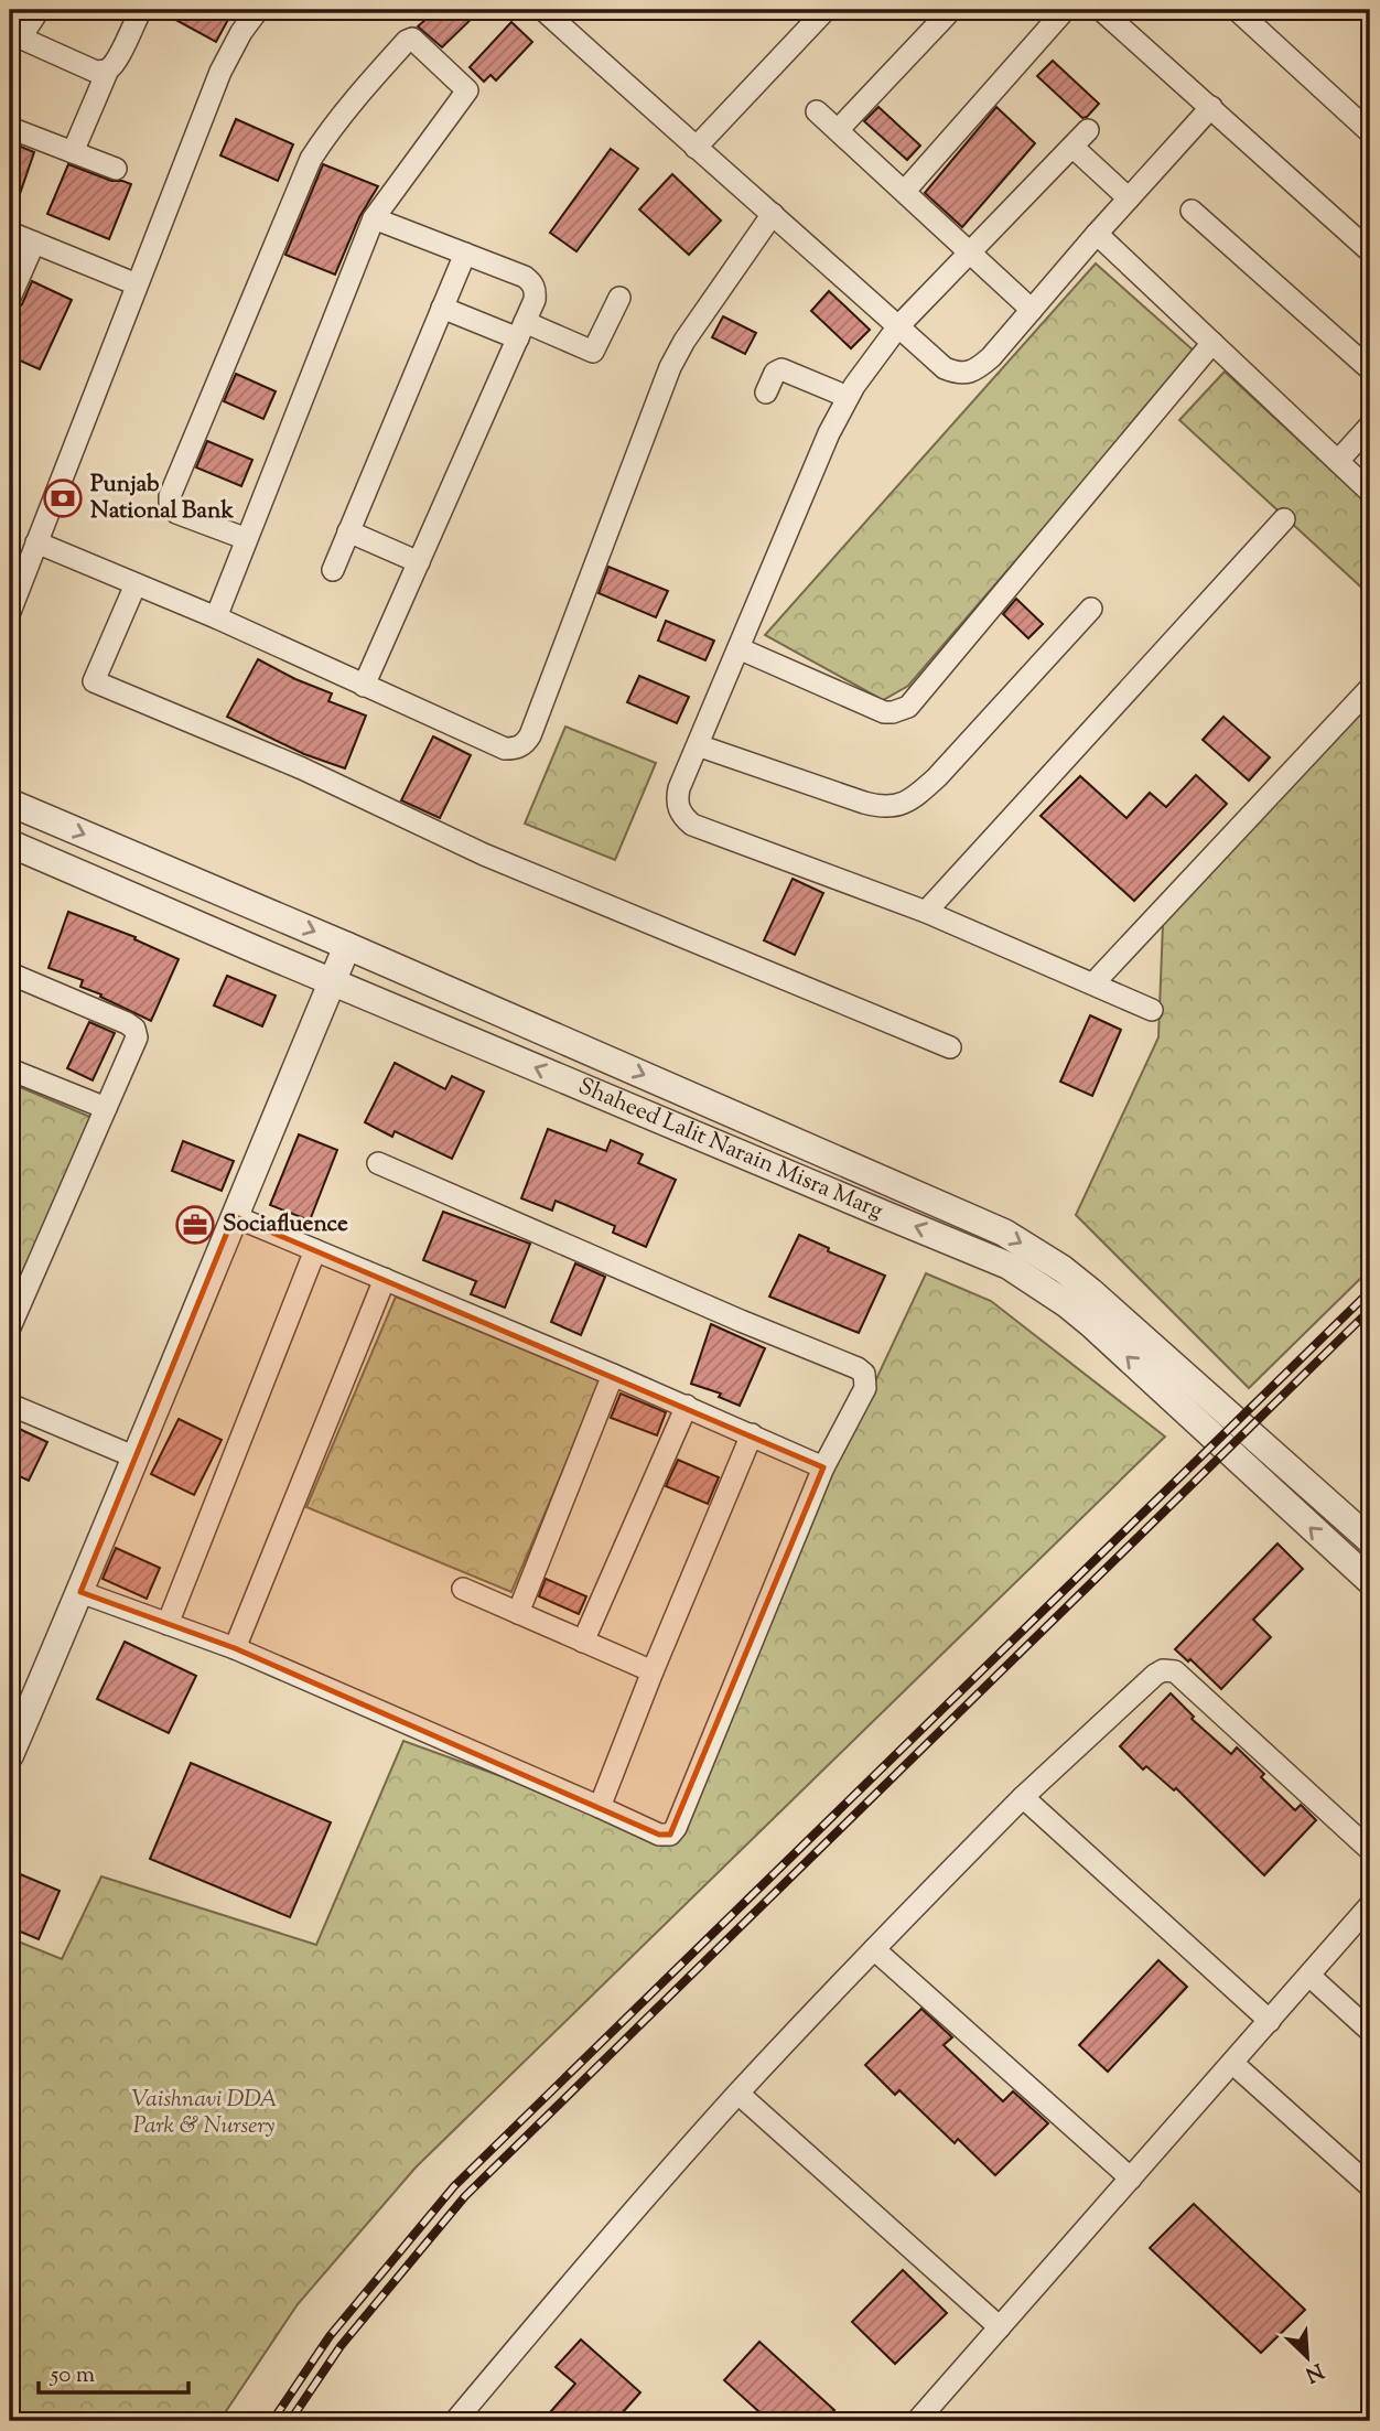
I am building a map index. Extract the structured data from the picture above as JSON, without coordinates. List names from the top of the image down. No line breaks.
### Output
{"streets":{"street":["Shaheed Lalit Narain Misra Marg"]},"parks":["Vaishnavi DDA Park & Nursery"],"places":{"bank":["Punjab National Bank"],"office":["Sociafluence"]},"scale_bar":"50 m","north":"bottom right"}
